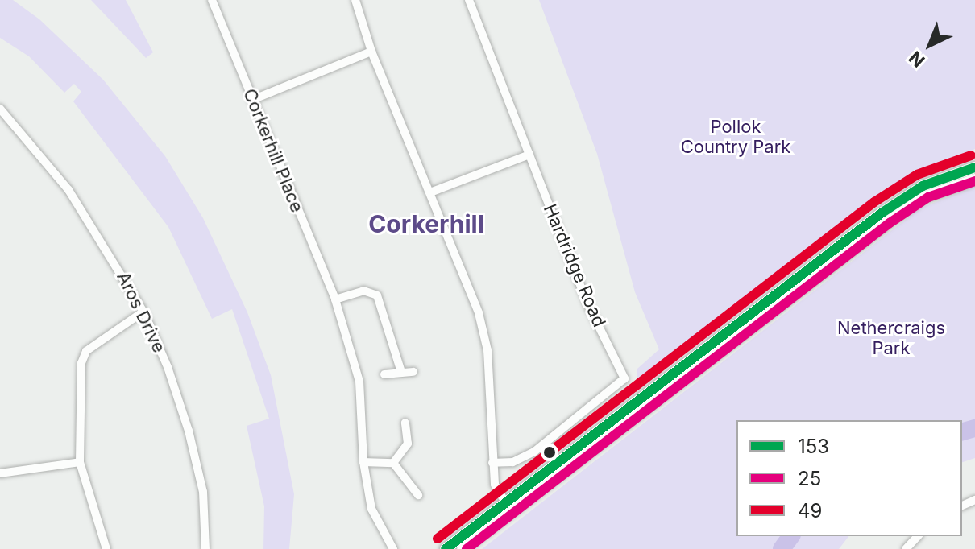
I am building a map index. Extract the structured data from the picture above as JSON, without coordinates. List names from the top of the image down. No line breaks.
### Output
{"streets":{"street":["Corkerhill Place","Hardridge Road","Aros Drive"]},"districts":["Corkerhill"],"parks":["Pollok Country Park","Nethercraigs Park"],"lines":["transit line 49","transit line 153","transit line 25"],"legend":["153","25","49"],"north":"bottom left"}
